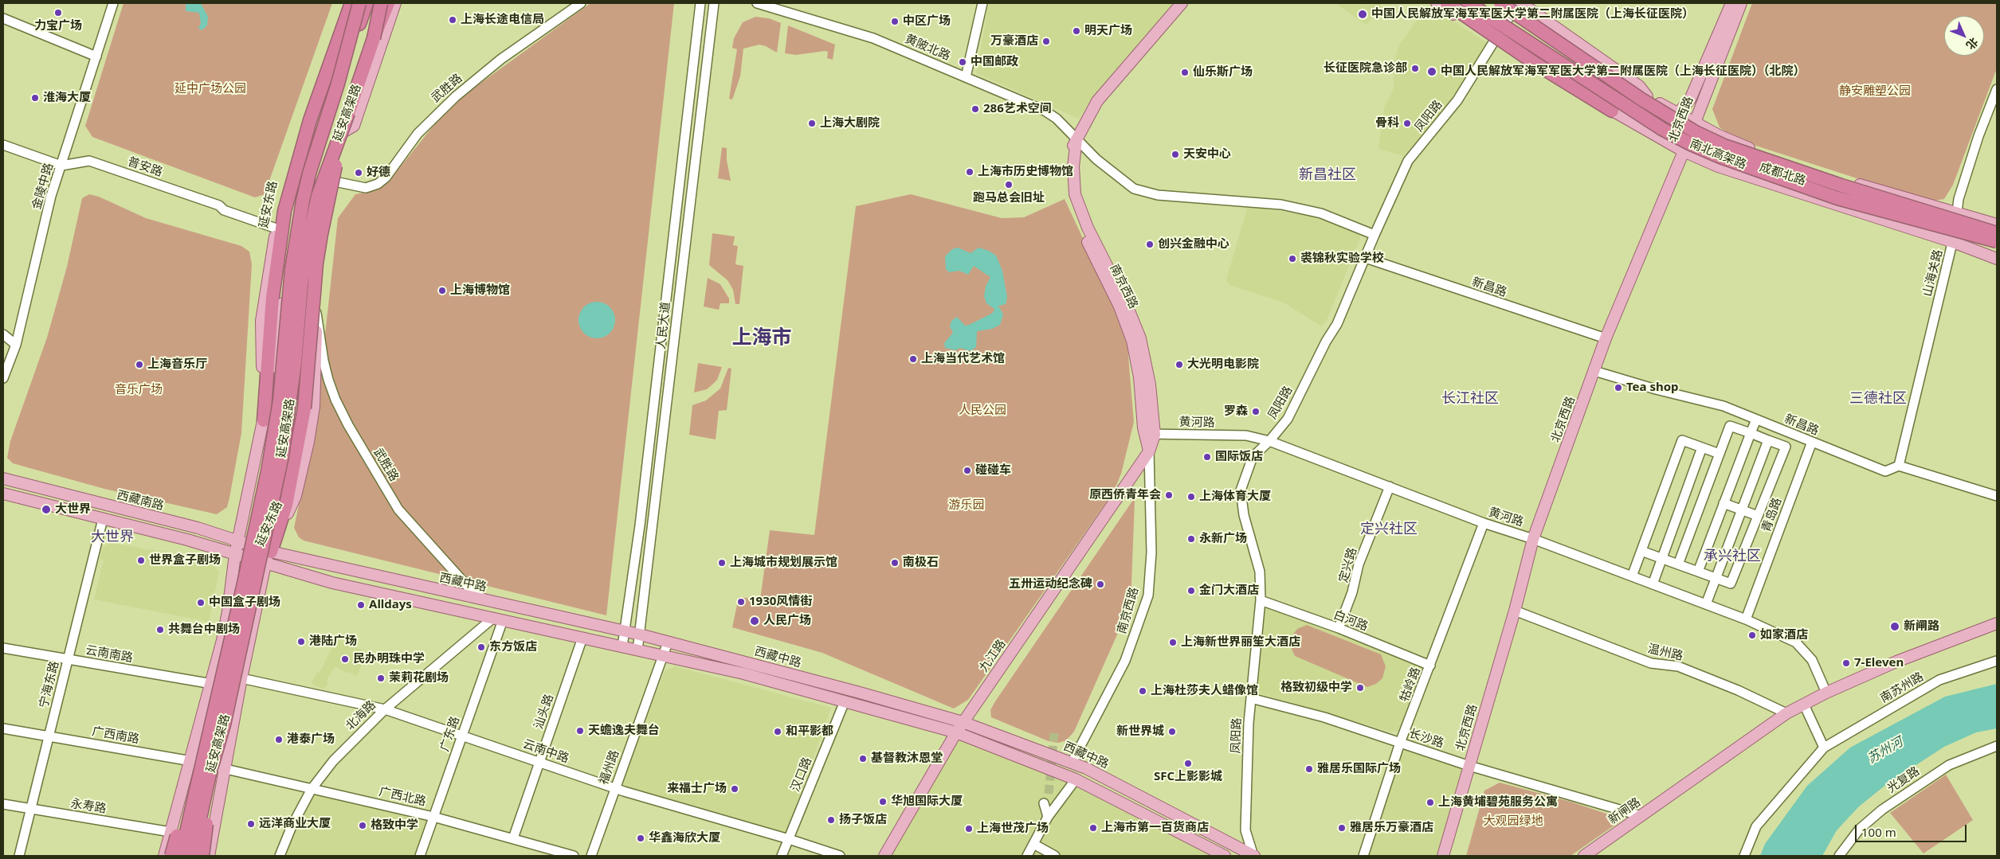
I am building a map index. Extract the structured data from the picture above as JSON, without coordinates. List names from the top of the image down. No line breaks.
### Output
{"streets":{"highway":["延安高架路","南北高架路"],"main road":["北京西路","成都北路","延安东路","南京西路","西藏南路","西藏中路","九江路","新闸路"],"street":["黄陂北路","武胜路","凤阳路","普安路","金陵中路","山海关路","新昌路","人民大道","黄河路","青岛路","定兴路","白河路","温州路","云南南路","宁海东路","牯岭路","南苏州路","汕头路","北海路","广东路","广西南路","长沙路","云南中路","福州路","汉口路","光复路","广西北路","永寿路"]},"crossings":[["黄陂北路","凤阳路"],["黄陂北路","南京西路"],["武胜路","延安东路"],["武胜路","西藏中路"],["延安高架路","延安东路"],["凤阳路","成都北路"],["凤阳路","新昌路"],["凤阳路","黄河路"],["凤阳路","西藏中路"],["凤阳路","白河路"],["凤阳路","长沙路"],["北京西路","成都北路"],["北京西路","新昌路"],["北京西路","黄河路"],["北京西路","温州路"],["北京西路","长沙路"],["普安路","金陵中路"],["普安路","延安东路"],["成都北路","山海关路"],["延安东路","西藏南路"],["延安东路","西藏中路"],["延安东路","云南南路"],["延安东路","广西南路"],["延安东路","云南中路"],["延安东路","广西北路"],["延安东路","永寿路"],["山海关路","新昌路"],["南京西路","黄河路"],["南京西路","西藏中路"],["南京西路","九江路"],["新昌路","青岛路"],["人民大道","西藏中路"],["黄河路","青岛路"],["黄河路","定兴路"],["黄河路","九江路"],["黄河路","牯岭路"],["黄河路","新闸路"],["西藏南路","西藏中路"],["定兴路","白河路"],["西藏中路","九江路"],["西藏中路","汕头路"],["西藏中路","北海路"],["西藏中路","广东路"],["西藏中路","福州路"],["西藏中路","汉口路"],["白河路","牯岭路"],["温州路","新闸路"],["云南南路","宁海东路"],["宁海东路","广西南路"],["宁海东路","永寿路"],["牯岭路","长沙路"],["汕头路","云南中路"],["汕头路","广西北路"],["北海路","广东路"],["北海路","云南中路"],["北海路","广西北路"],["广东路","云南中路"],["广东路","广西北路"],["广西南路","广西北路"],["长沙路","新闸路"],["云南中路","福州路"],["云南中路","汉口路"]],"districts":["新昌社区","上海市","长江社区","三德社区","定兴社区","大世界","承兴社区"],"water":["苏州河"],"parks":["延中广场公园","静安雕塑公园","音乐广场","人民公园","游乐园","大观园绿地"],"places":["力宝广场","中国人民解放军海军军医大学第二附属医院（上海长征医院）","上海长途电信局","中区广场","明天广场","万豪酒店","中国邮政","长征医院急诊部","中国人民解放军海军军医大学第二附属医院（上海长征医院）（北院）","仙乐斯广场","淮海大厦","286艺术空间","上海大剧院","骨科","天安中心","上海市历史博物馆","好德","跑马总会旧址","创兴金融中心","裘锦秋实验学校","上海博物馆","上海当代艺术馆","上海音乐厅","大光明电影院","Tea shop","罗森","国际饭店","碰碰车","原西侨青年会","上海体育大厦","大世界","永新广场","世界盒子剧场","上海城市规划展示馆","南极石","五卅运动纪念碑","金门大酒店","1930风情街","中国盒子剧场","Alldays","人民广场","新闸路","共舞台中剧场","如家酒店","港陆广场","上海新世界丽笙大酒店","东方饭店","民办明珠中学","7-Eleven","茉莉花剧场","格致初级中学","上海杜莎夫人蜡像馆","天蟾逸夫舞台","和平影都","新世界城","港泰广场","基督教沐恩堂","SFC上影影城","雅居乐国际广场","来福士广场","华旭国际大厦","上海黄埔碧苑服务公寓","扬子饭店","远洋商业大厦","格致中学","上海市第一百货商店","雅居乐万豪酒店","上海世茂广场","华鑫海欣大厦"],"scale_bar":"100 m","north":"bottom right"}
